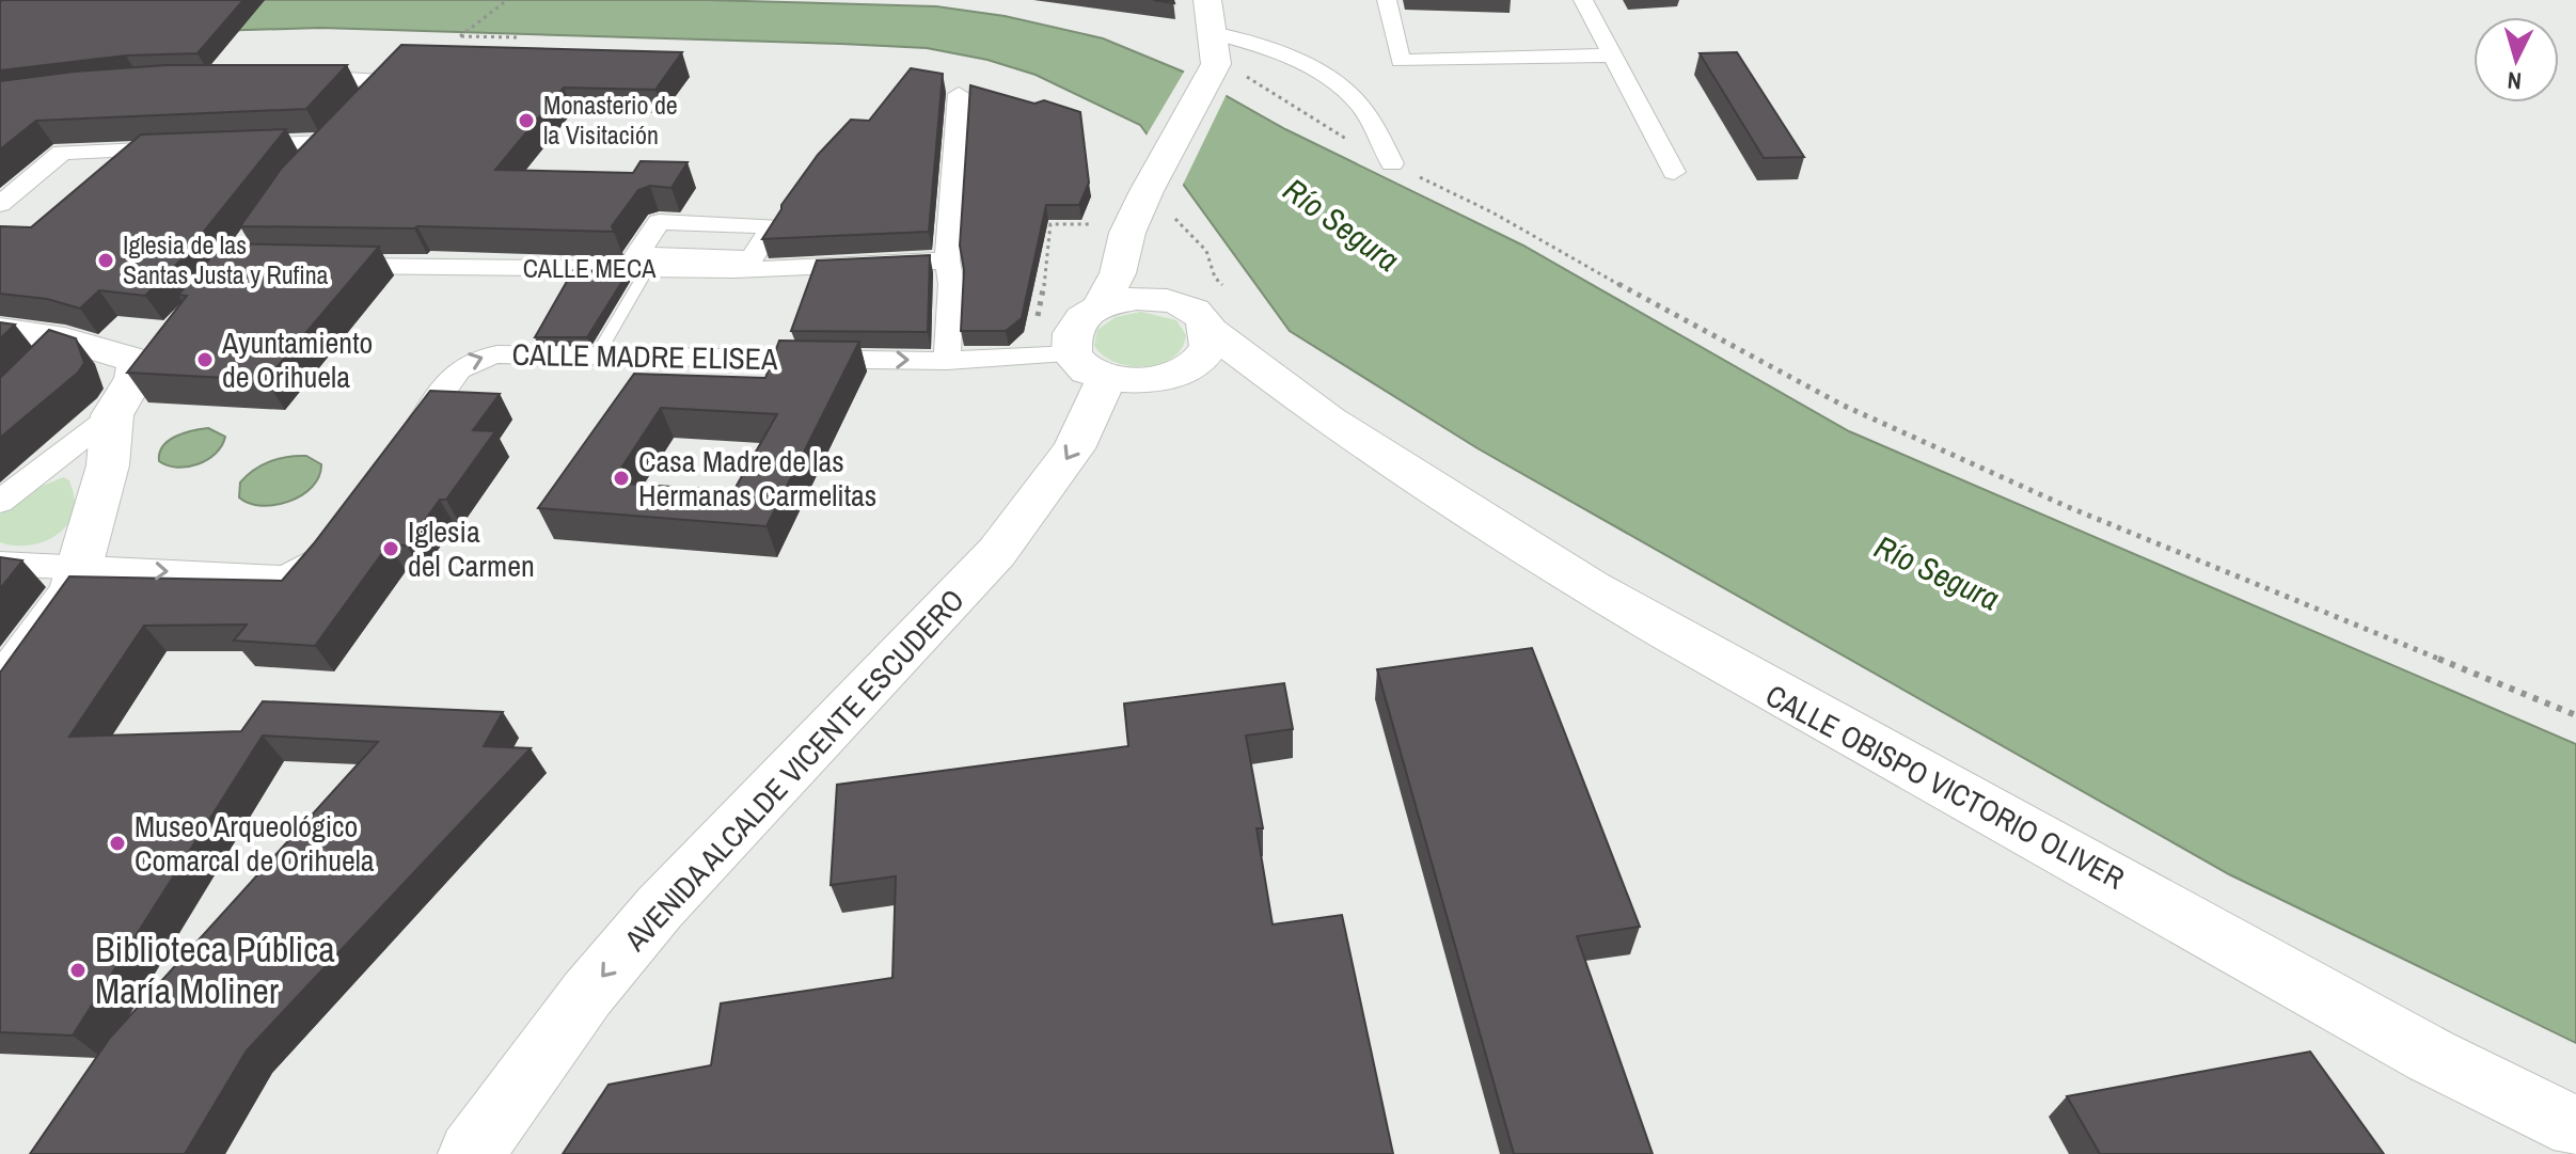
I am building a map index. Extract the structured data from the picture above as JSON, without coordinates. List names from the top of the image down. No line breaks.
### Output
{"streets":{"street":["CALLE MECA","CALLE MADRE ELISEA","AVENIDA ALCALDE VICENTE ESCUDERO","CALLE OBISPO VICTORIO OLIVER"]},"crossings":[["CALLE MADRE ELISEA","AVENIDA ALCALDE VICENTE ESCUDERO"],["CALLE MADRE ELISEA","CALLE OBISPO VICTORIO OLIVER"],["AVENIDA ALCALDE VICENTE ESCUDERO","CALLE OBISPO VICTORIO OLIVER"]],"one_way":["CALLE MADRE ELISEA","AVENIDA ALCALDE VICENTE ESCUDERO"],"water":["Río Segura"],"places":["Monasterio de la Visitación","Iglesia de las Santas Justa y Rufina","Ayuntamiento de Orihuela","Casa Madre de las Hermanas Carmelitas","Iglesia del Carmen","Museo Arqueológico Comarcal de Orihuela","Biblioteca Pública María Moliner"],"north":"bottom"}
